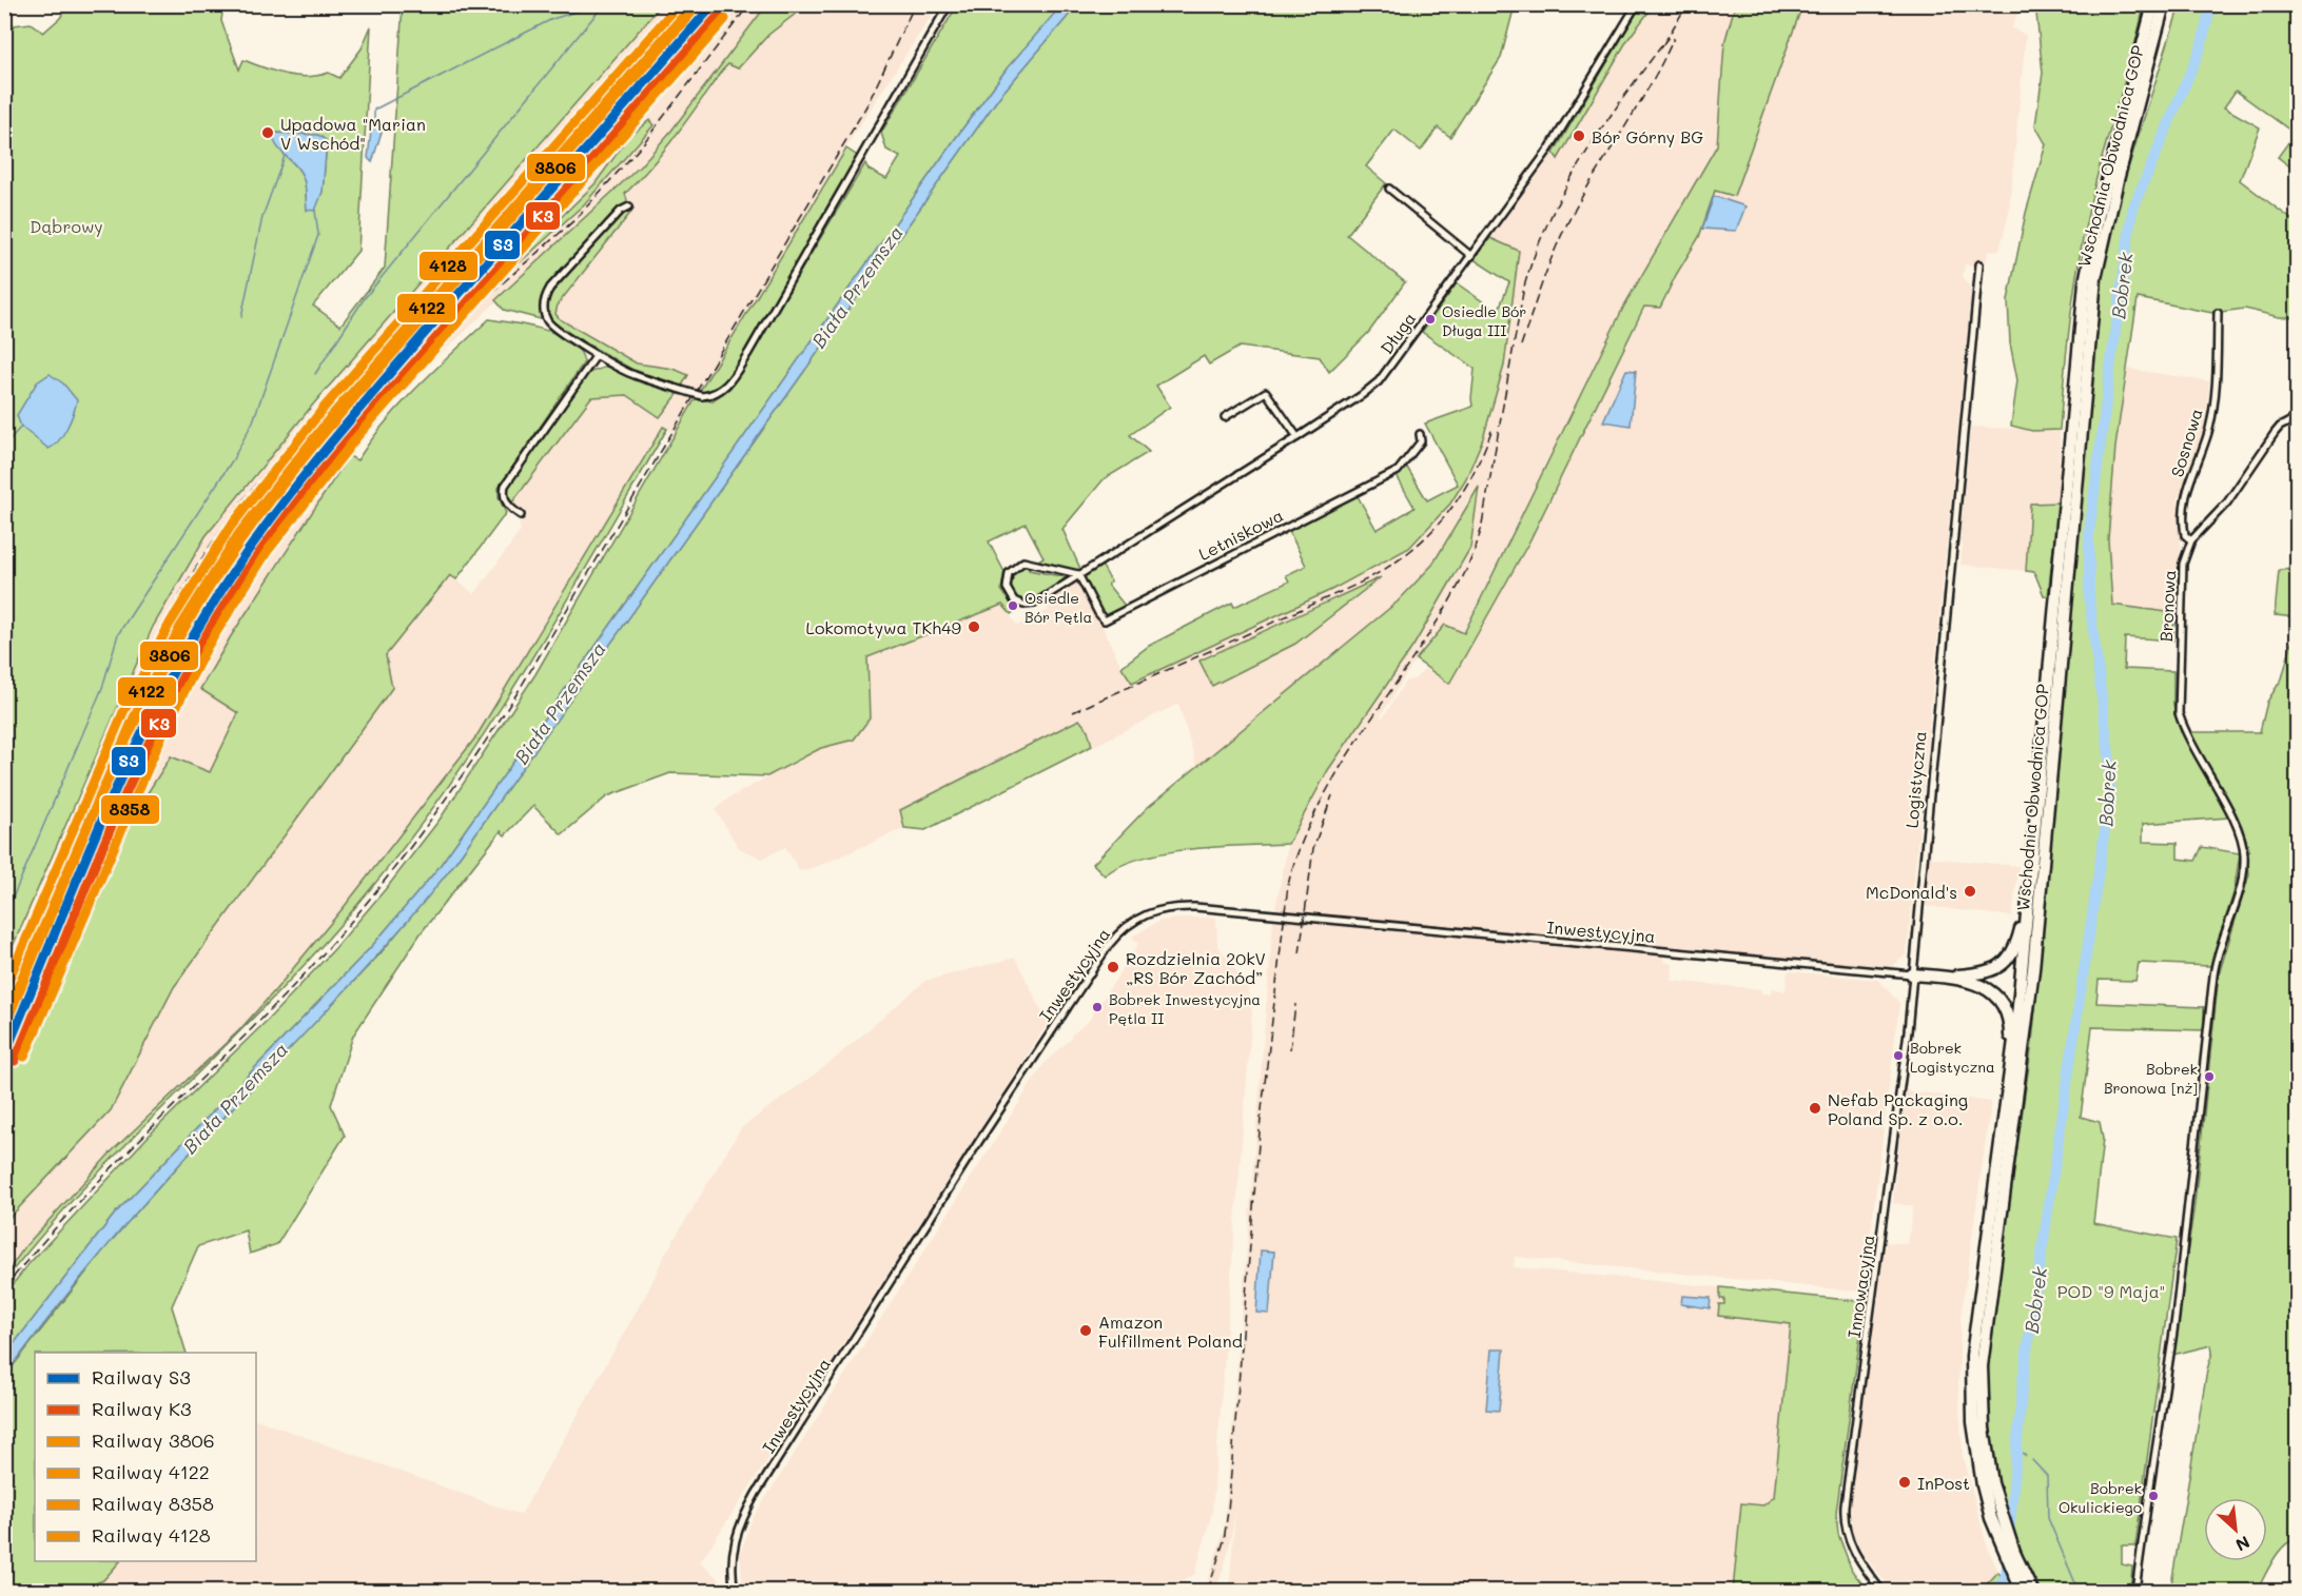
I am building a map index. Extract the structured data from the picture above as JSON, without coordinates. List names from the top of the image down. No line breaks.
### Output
{"streets":{"highway":["Wschodnia Obwodnica GOP"],"street":["Długa","Sosnowa","Letniskowa","Bronowa","Logistyczna","Inwestycyjna","Innowacyjna"]},"crossings":[["Długa","Letniskowa"],["Sosnowa","Bronowa"],["Logistyczna","Inwestycyjna"],["Logistyczna","Innowacyjna"],["Inwestycyjna","Innowacyjna"]],"water":["Bobrek","Biała Przemsza"],"parks":["Dąbrowy","POD \"9 Maja\""],"places":["Upadowa \"Marian V Wschód\"","Bór Górny BG","Osiedle Bór Długa III","Osiedle Bór Pętla","Lokomotywa TKh49","McDonald's","Rozdzielnia 20kV „RS Bór Zachód”","Bobrek Inwestycyjna Pętla II","Bobrek Logistyczna","Bobrek Bronowa [nż]","Nefab Packaging Poland Sp. z o.o.","Amazon Fulfillment Poland","InPost","Bobrek Okulickiego"],"lines":["rail line S3","rail line 3806","rail line 4122","rail line 4128","rail line K3","rail line 8358"],"legend":["Railway S3","Railway K3","Railway 3806","Railway 4122","Railway 8358","Railway 4128"],"north":"bottom right"}
